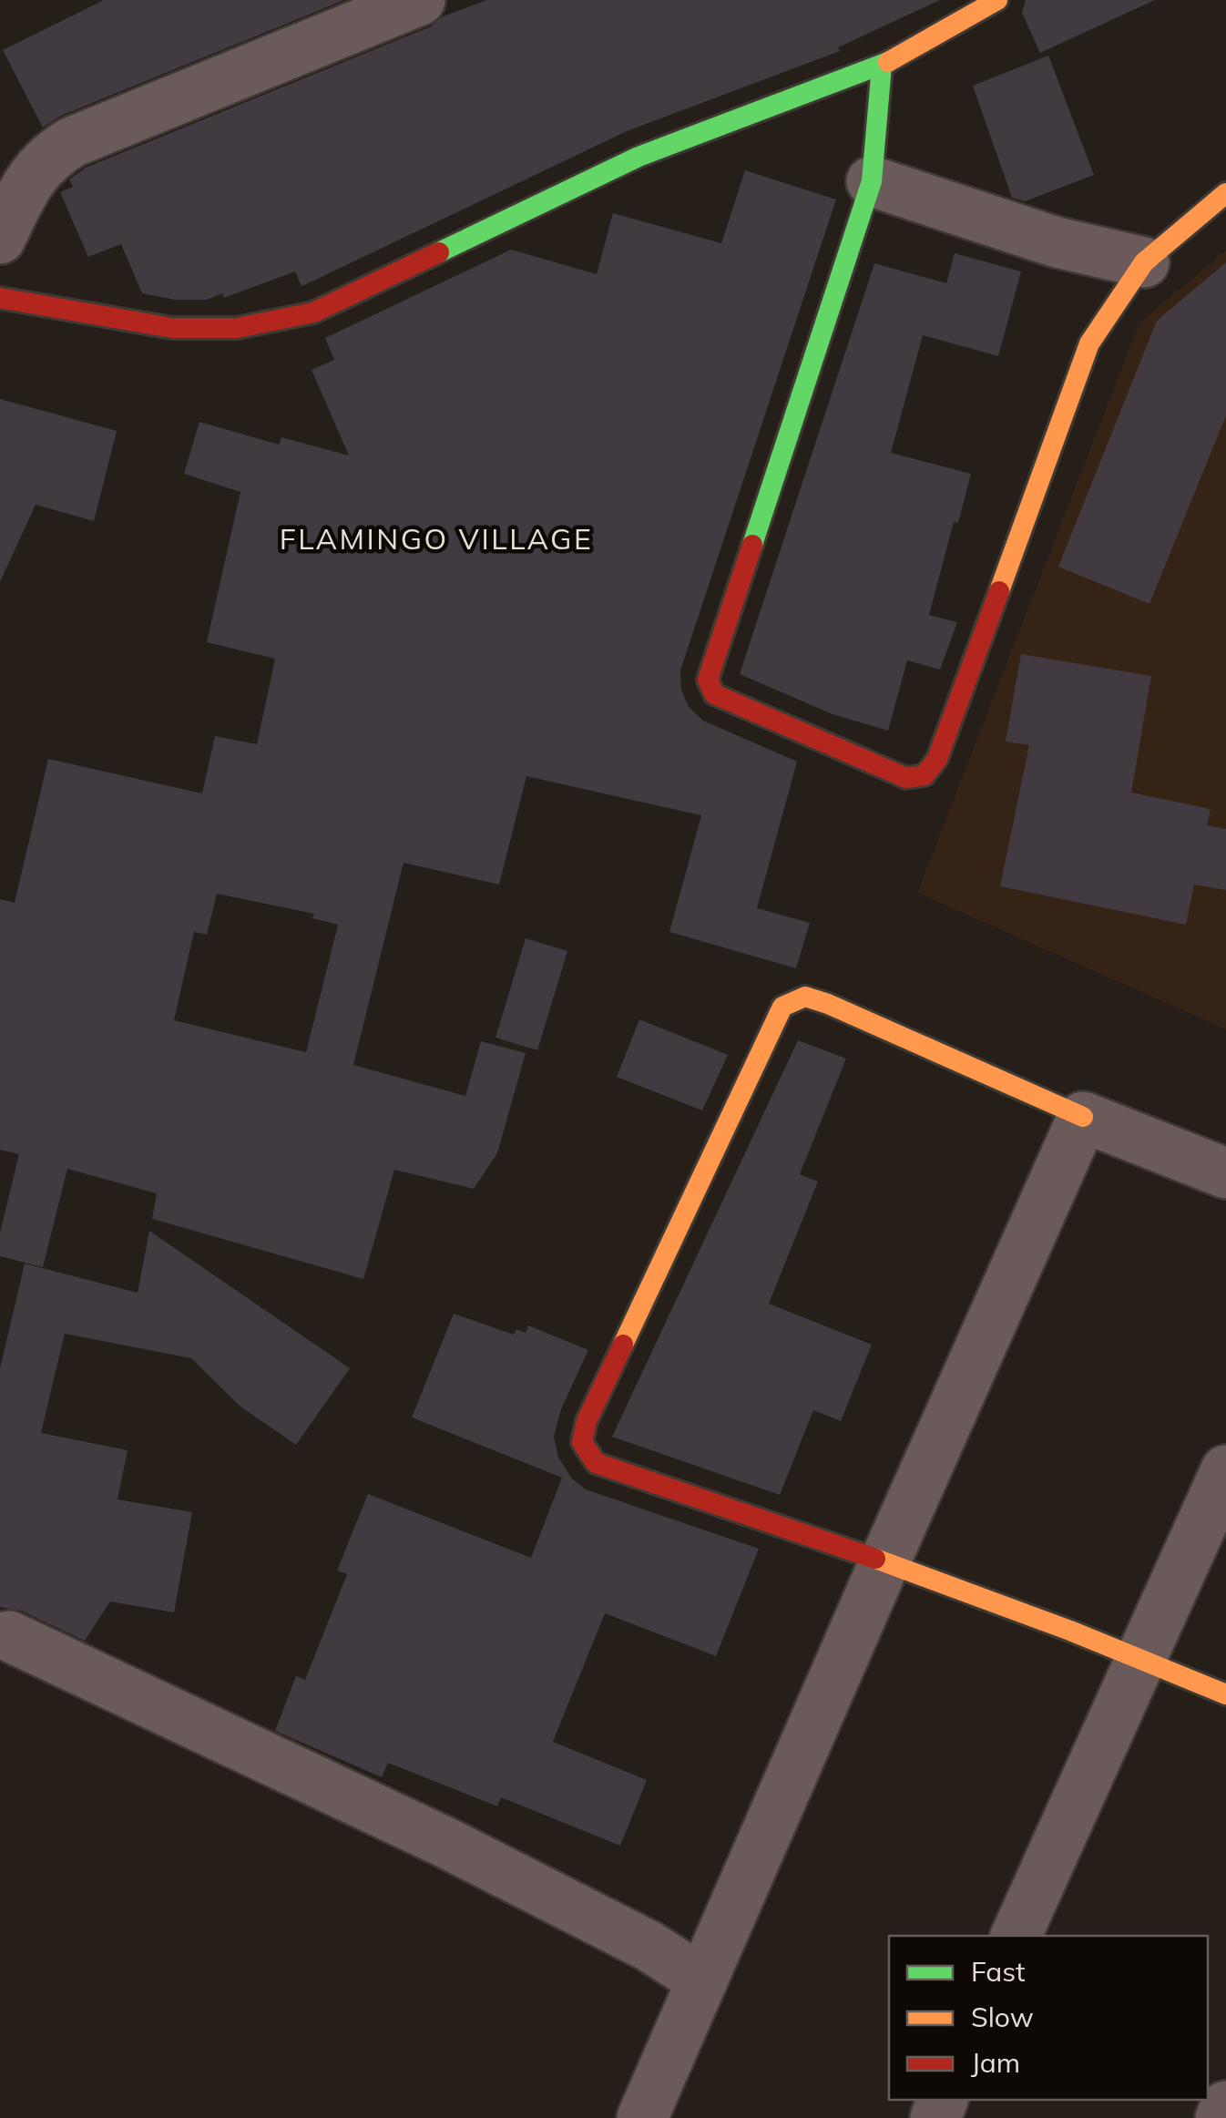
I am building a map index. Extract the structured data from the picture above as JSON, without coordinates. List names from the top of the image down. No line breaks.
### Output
{"districts":["FLAMINGO VILLAGE"],"legend":["Fast","Slow","Jam"]}
